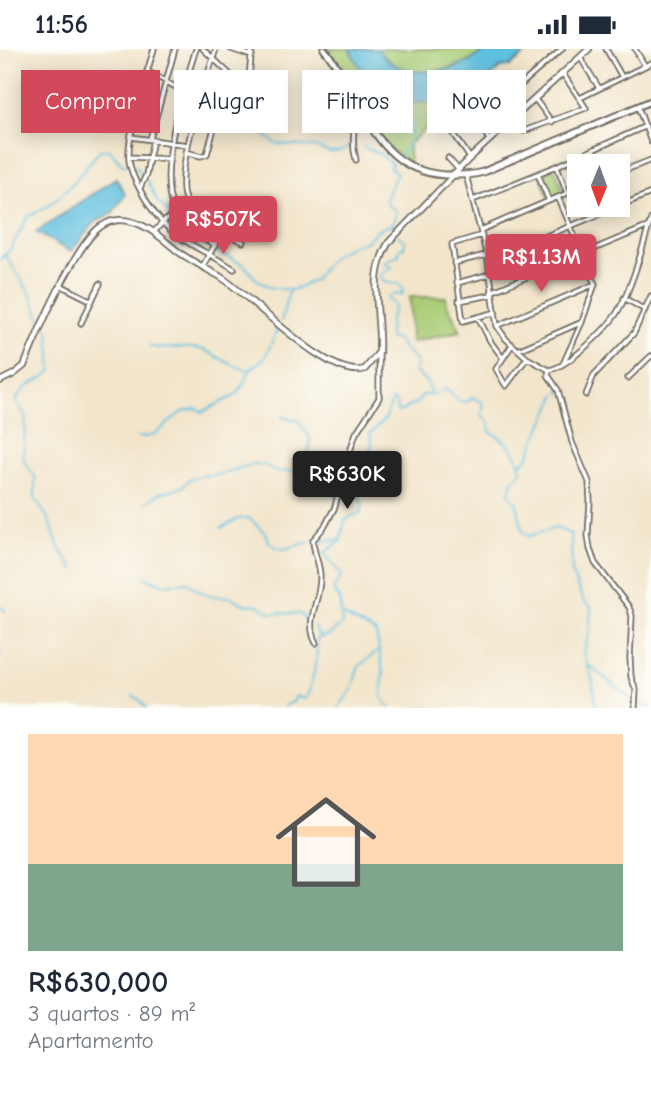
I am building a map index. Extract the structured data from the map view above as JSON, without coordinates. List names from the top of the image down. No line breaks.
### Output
{"north":"bottom","page":{"status":"11:56","chip":["Comprar","Alugar","Filtros","Novo"],"price":["R$507K","R$1.13M","R$630K"],"list":[{"name":"R$630,000","note":"3 quartos · 89 m² · Apartamento"}]}}
